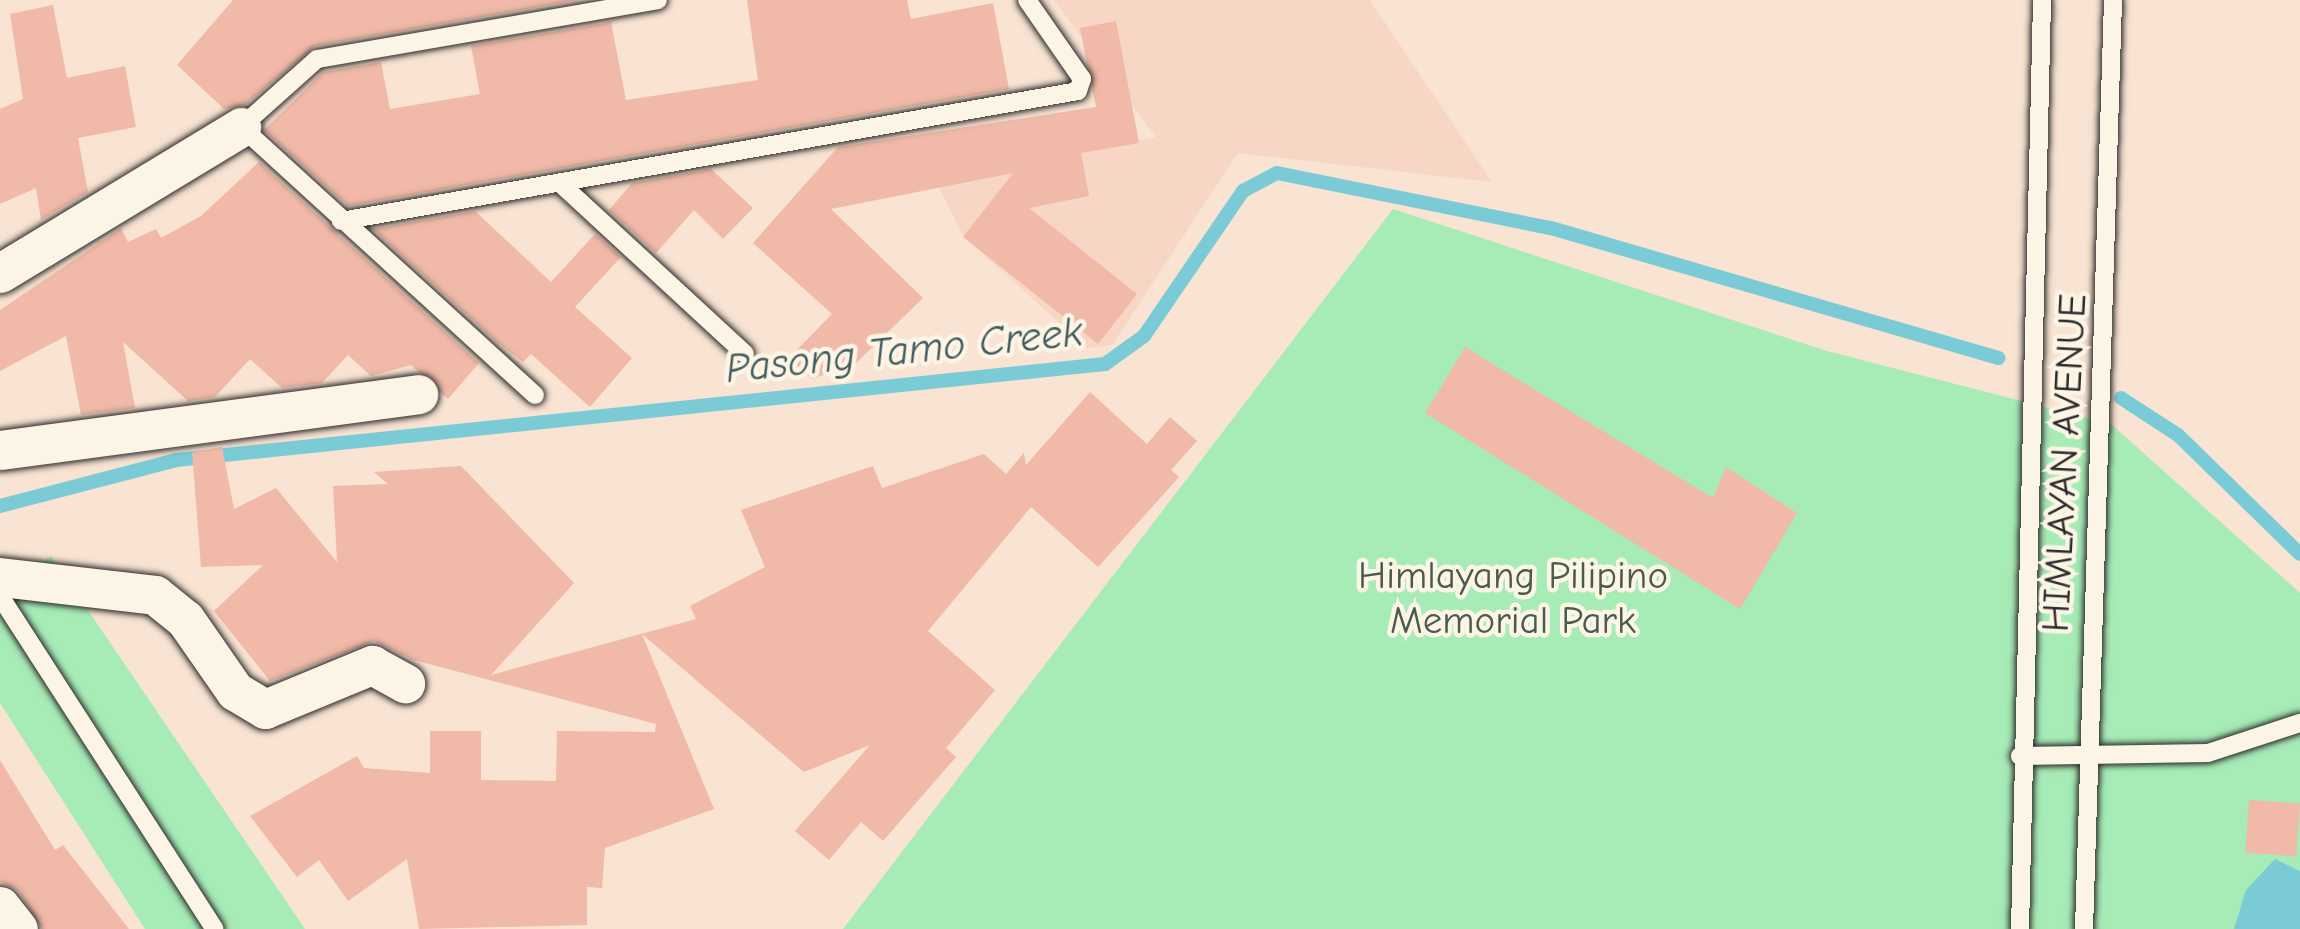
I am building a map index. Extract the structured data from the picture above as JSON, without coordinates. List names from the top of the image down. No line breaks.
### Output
{"streets":{"lane":["HIMLAYAN AVENUE"]},"water":["Pasong Tamo Creek"],"parks":["Himlayang Pilipino Memorial Park"]}
